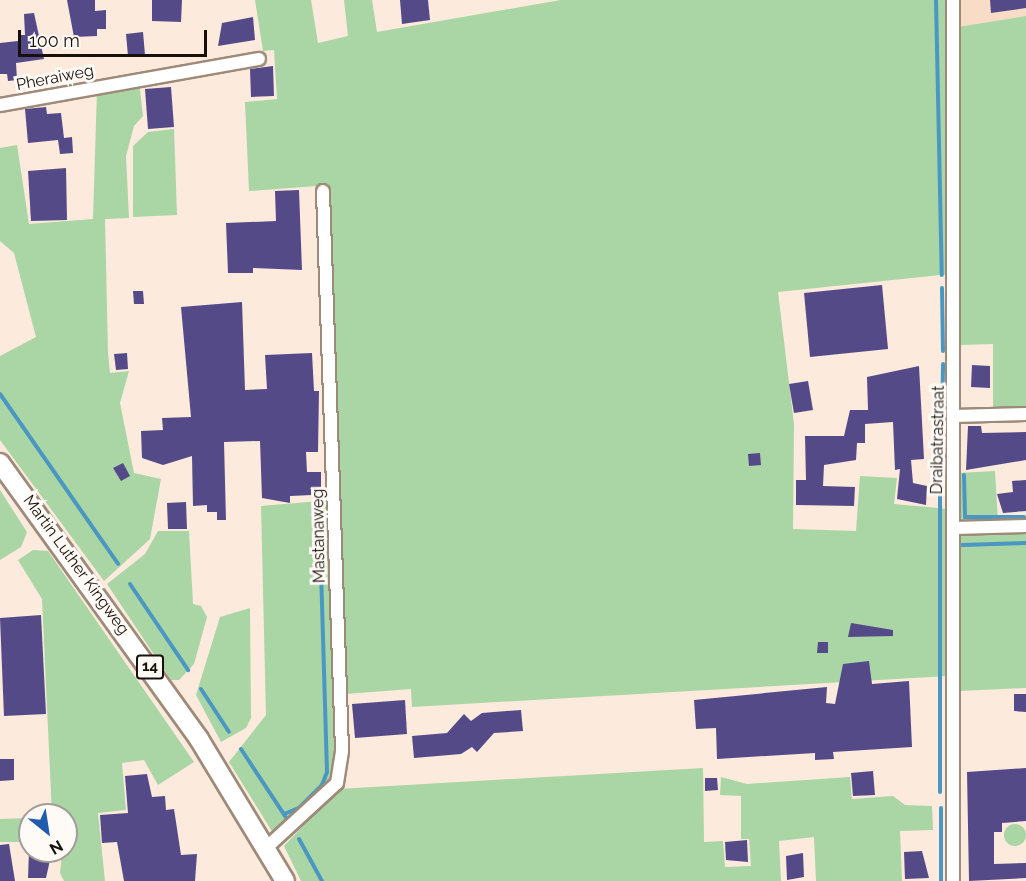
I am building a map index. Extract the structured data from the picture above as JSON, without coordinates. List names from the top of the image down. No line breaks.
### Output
{"streets":{"main road":["Martin Luther Kingweg","14"],"street":["Pheraiweg","Draibatrastraat","Mastanaweg"]},"crossings":[["Mastanaweg","Martin Luther Kingweg"]],"scale_bar":"100 m","north":"bottom right"}
